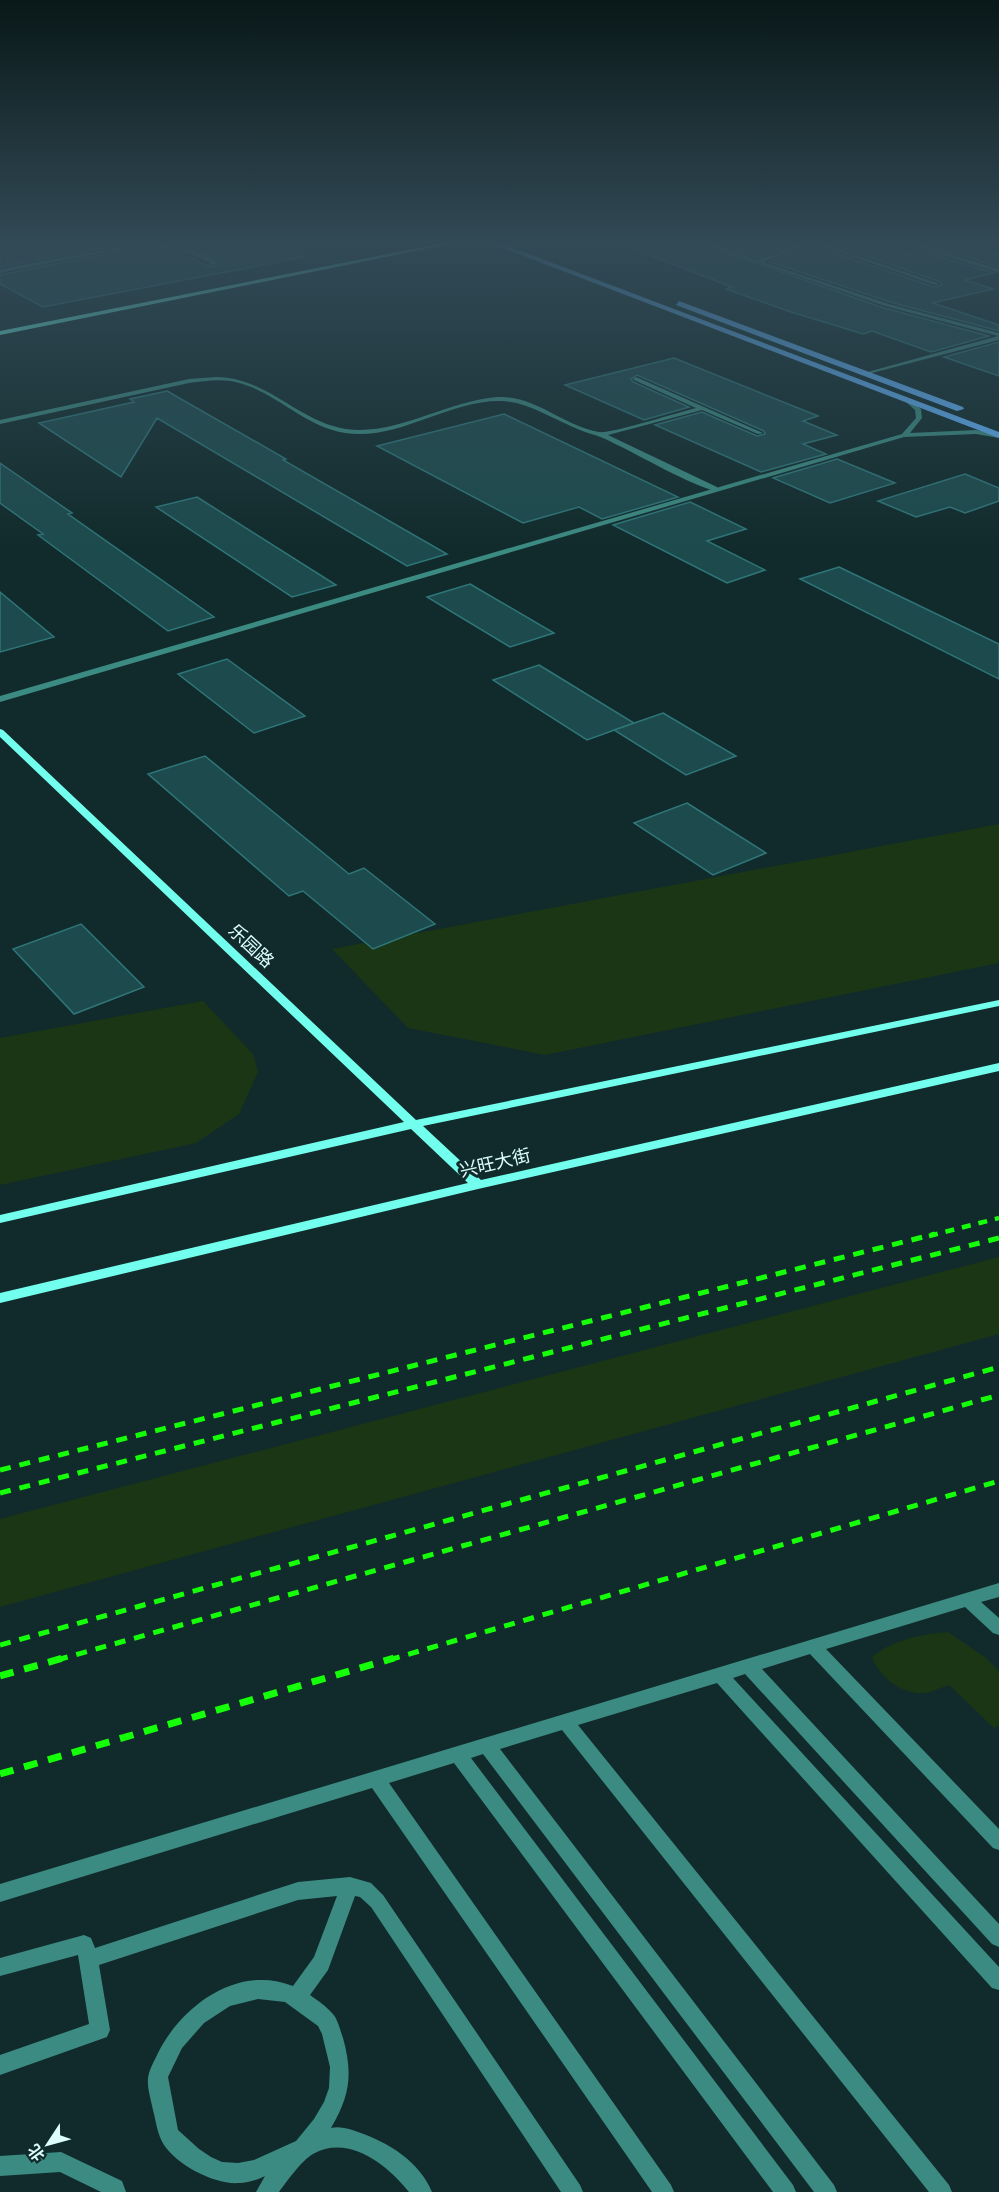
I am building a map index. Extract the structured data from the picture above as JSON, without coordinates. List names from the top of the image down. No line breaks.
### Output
{"streets":{"street":["乐园路","兴旺大街"]},"crossings":[["乐园路","兴旺大街"]],"north":"bottom left"}
